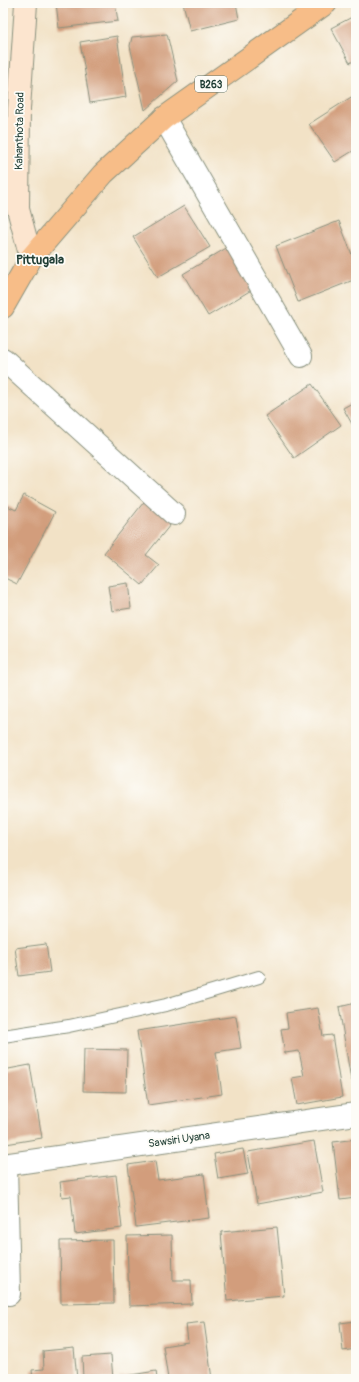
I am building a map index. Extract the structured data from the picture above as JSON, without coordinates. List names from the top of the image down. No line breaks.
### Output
{"streets":{"main road":["B263","Kahanthota Road"],"street":["Sawsiri Uyana"]},"crossings":[["B263","Kahanthota Road"]],"districts":["Pittugala"]}
